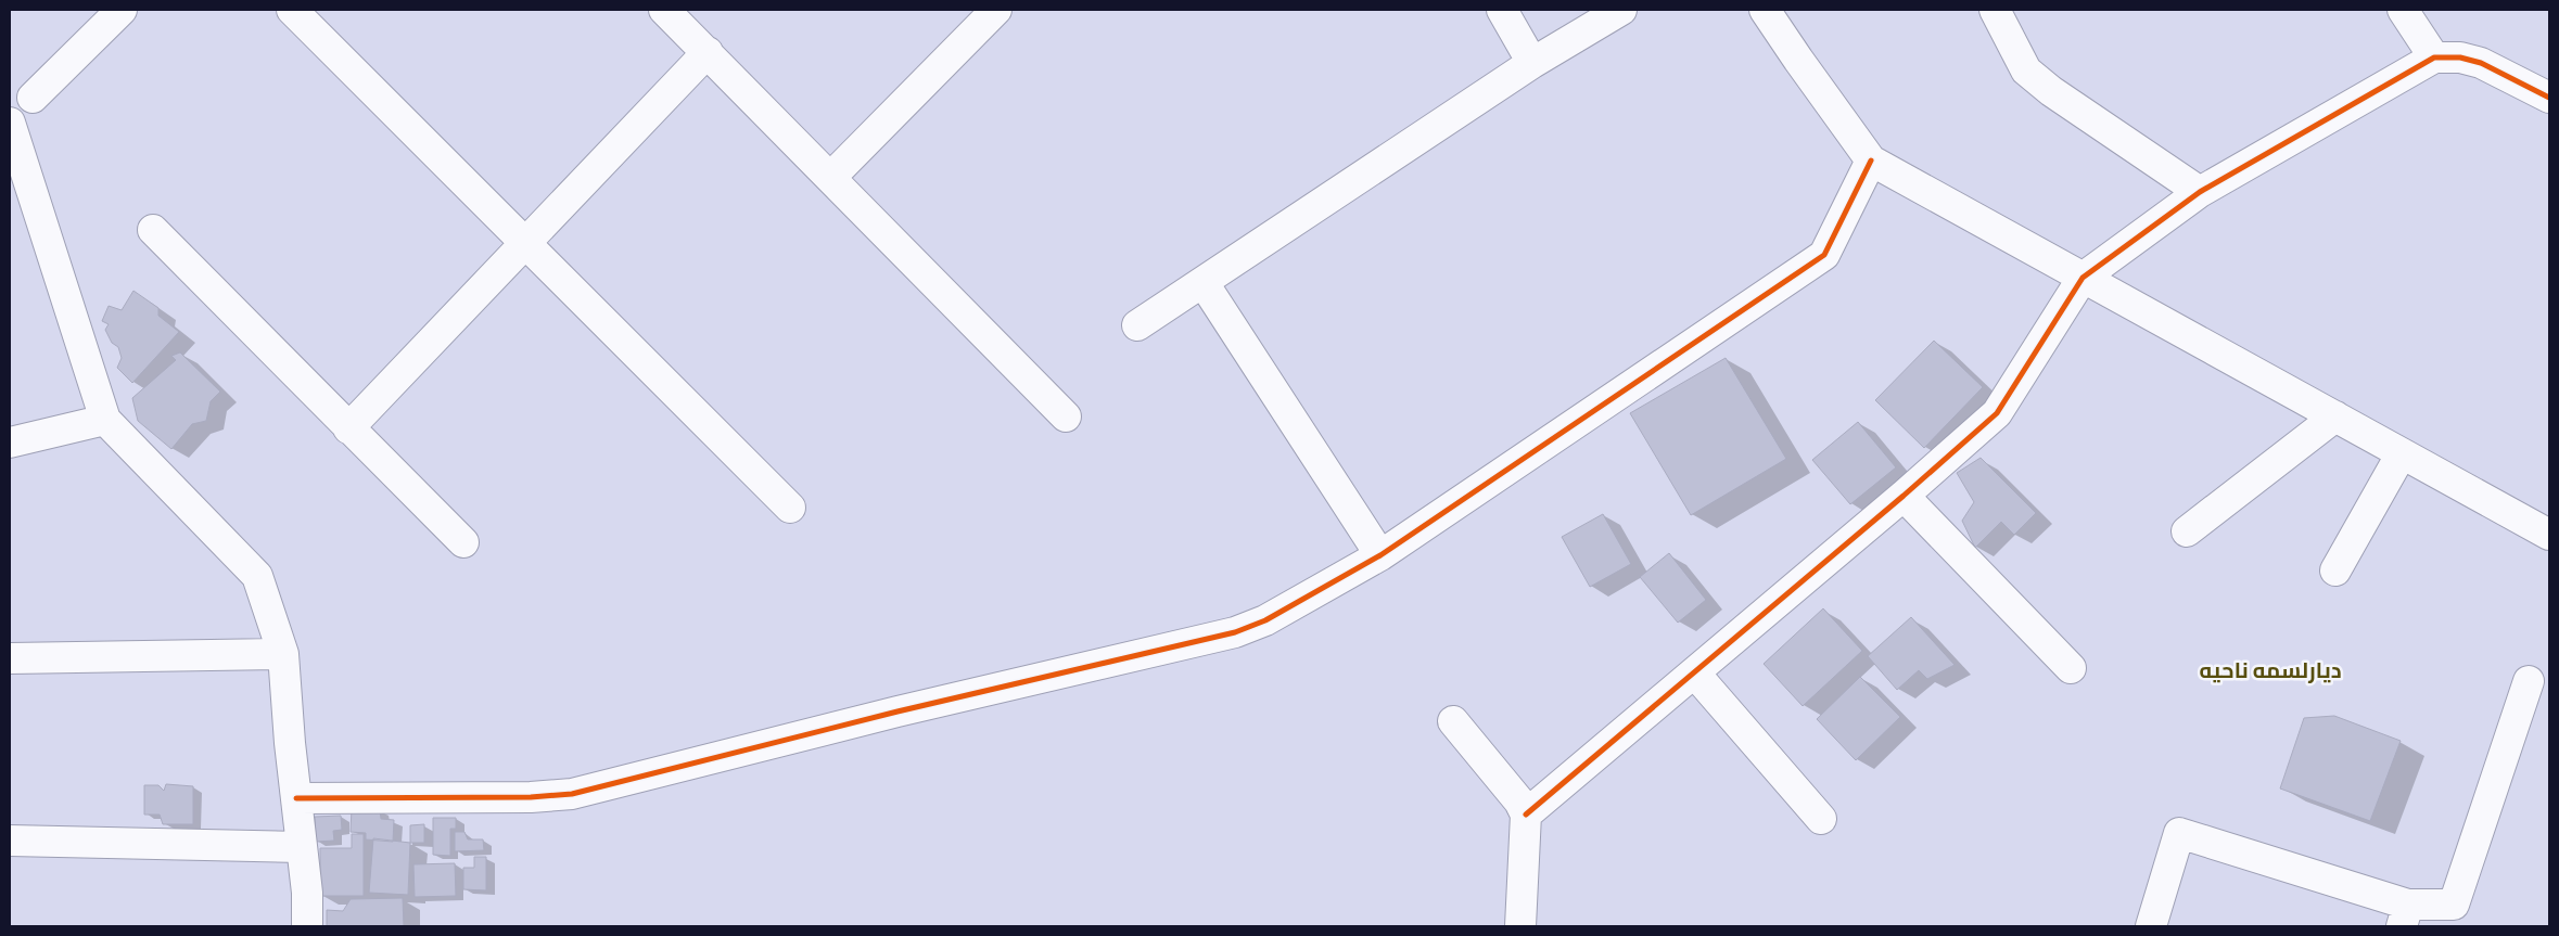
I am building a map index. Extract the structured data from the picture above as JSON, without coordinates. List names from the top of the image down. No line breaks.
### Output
{"districts":["دیارلسمه ناحیه"]}
